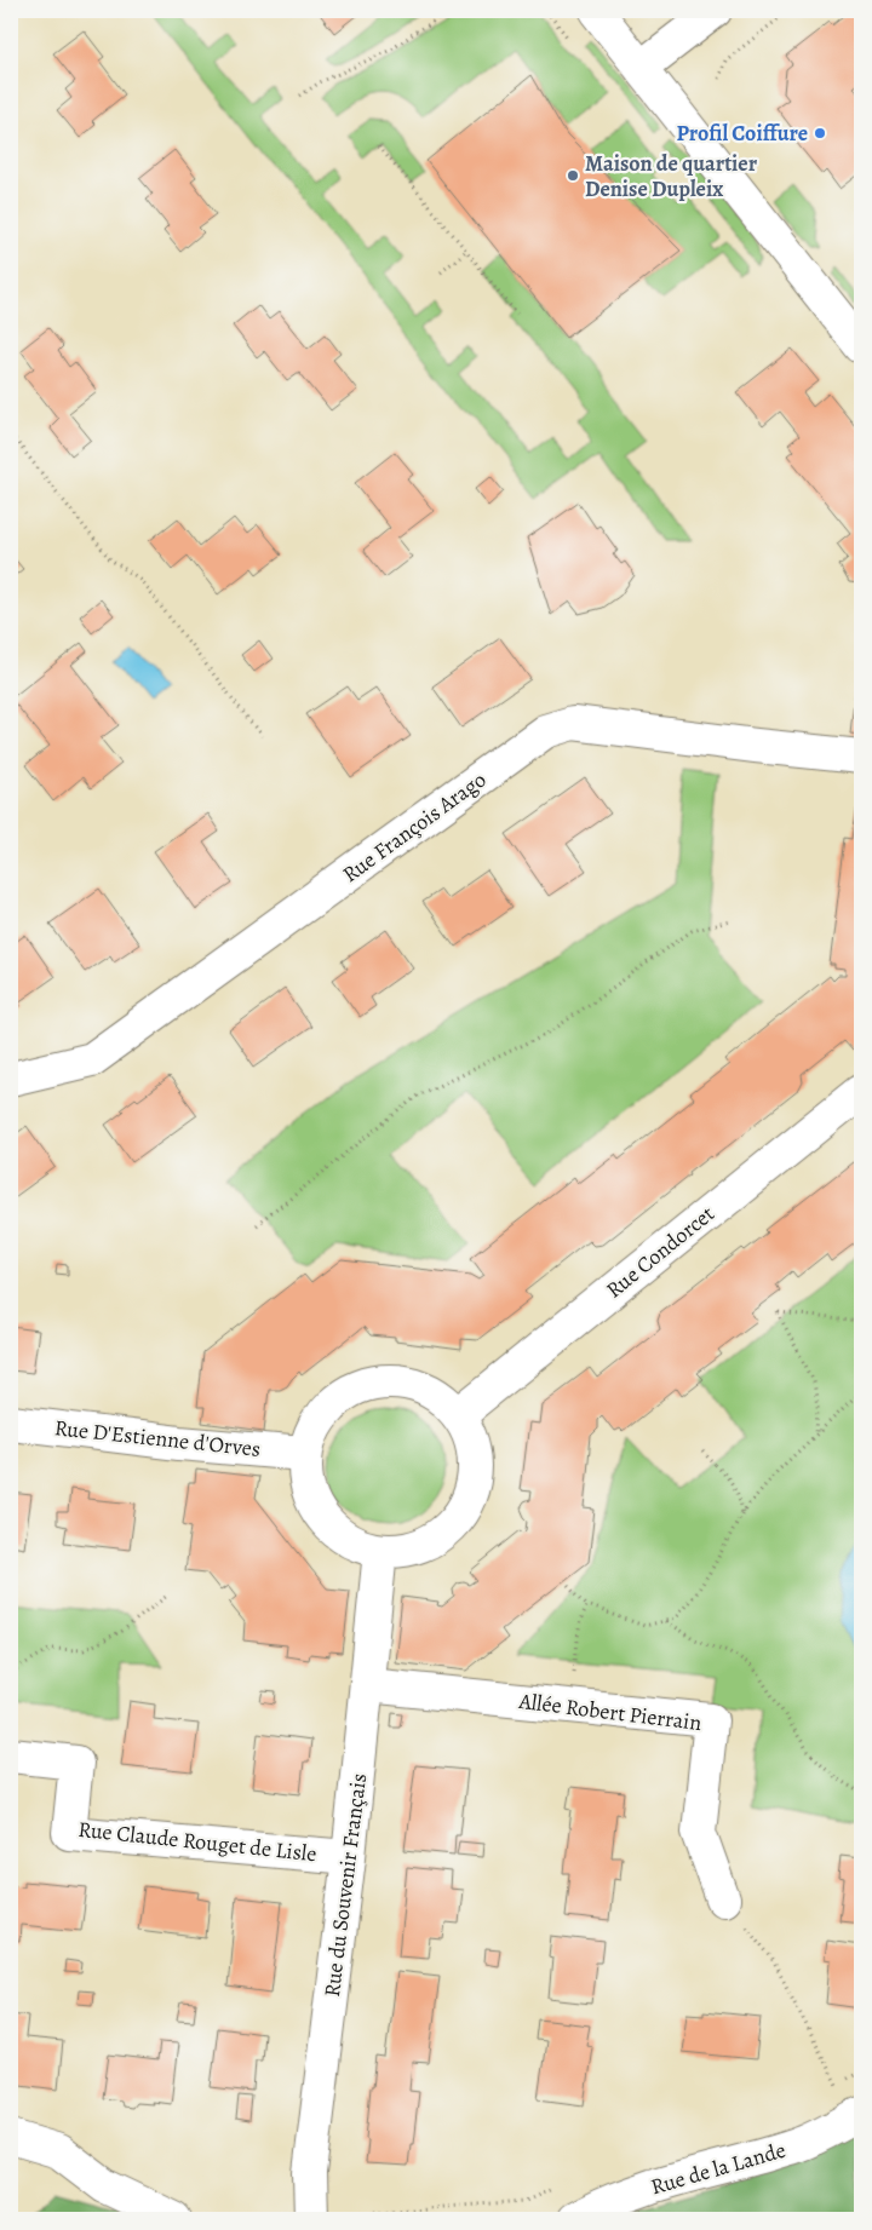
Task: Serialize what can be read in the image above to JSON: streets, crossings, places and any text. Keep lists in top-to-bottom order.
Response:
{
  "streets": {
    "street": [
      "Rue François Arago",
      "Rue Condorcet",
      "Rue D'Estienne d'Orves",
      "Allée Robert Pierrain",
      "Rue Claude Rouget de Lisle",
      "Rue du Souvenir Français",
      "Rue de la Lande"
    ]
  },
  "crossings": [
    ["Rue Condorcet", "Rue D'Estienne d'Orves"],
    ["Rue Condorcet", "Rue du Souvenir Français"],
    ["Rue D'Estienne d'Orves", "Rue du Souvenir Français"],
    ["Allée Robert Pierrain", "Rue du Souvenir Français"],
    ["Rue Claude Rouget de Lisle", "Rue du Souvenir Français"]
  ],
  "places": ["Profil Coiffure", "Maison de quartier Denise Dupleix"]
}
